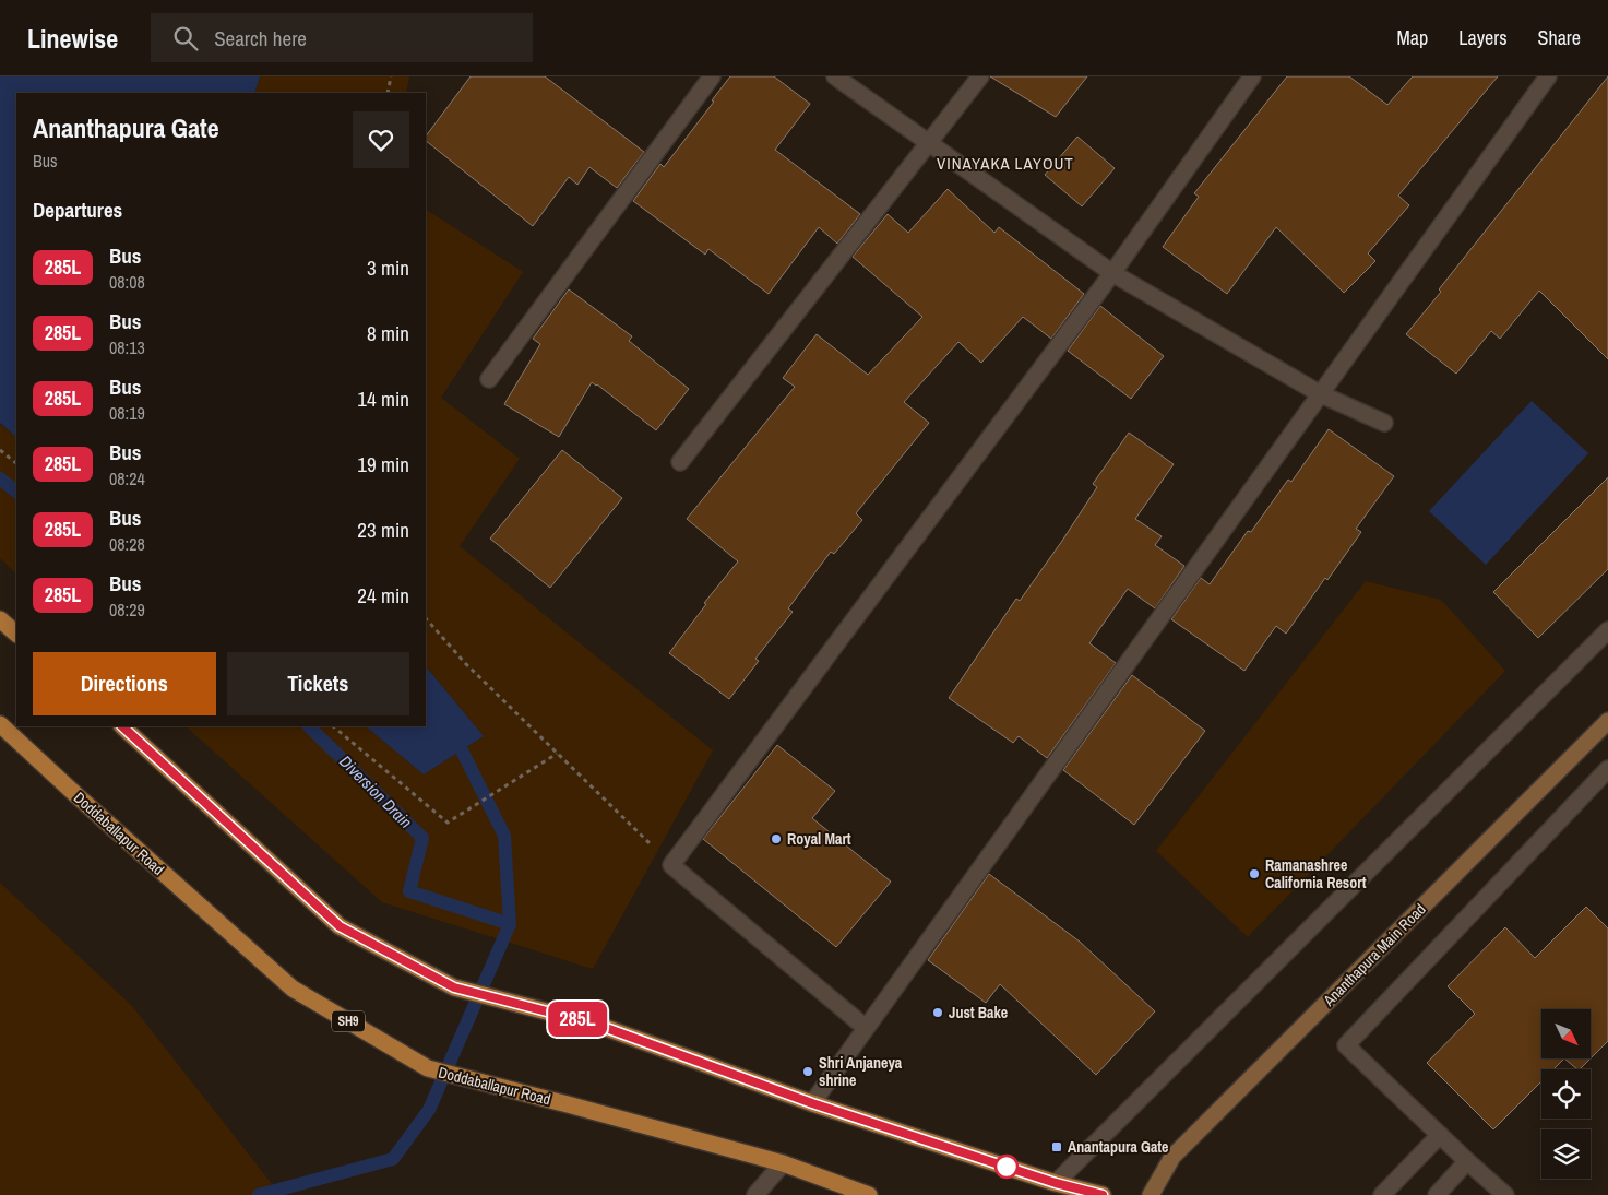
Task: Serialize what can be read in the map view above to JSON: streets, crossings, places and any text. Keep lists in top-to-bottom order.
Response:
{
  "streets": {
    "main road": ["Doddaballapur Road", "SH9"],
    "street": ["Ananthapura Main Road"]
  },
  "districts": ["VINAYAKA LAYOUT"],
  "water": ["Diversion Drain"],
  "places": {
    "other": [
      "Royal Mart",
      "Ramanashree California Resort",
      "Just Bake",
      "Shri Anjaneya shrine"
    ],
    "transit": ["Anantapura Gate"]
  },
  "lines": ["bus line 285L"],
  "north": "bottom right",
  "page": {
    "header": "Linewise",
    "search": "Search here",
    "nav": ["Map", "Layers", "Share"],
    "on_map": "285L",
    "heading": [
      ["Ananthapura Gate", "Bus"],
      "Departures"
    ],
    "list": [
      {
        "mark": "285L",
        "name": "Bus",
        "note": "08:08",
        "value": "3 min"
      },
      {
        "mark": "285L",
        "name": "Bus",
        "note": "08:13",
        "value": "8 min"
      },
      {
        "mark": "285L",
        "name": "Bus",
        "note": "08:19",
        "value": "14 min"
      },
      {
        "mark": "285L",
        "name": "Bus",
        "note": "08:24",
        "value": "19 min"
      },
      {
        "mark": "285L",
        "name": "Bus",
        "note": "08:28",
        "value": "23 min"
      },
      {
        "mark": "285L",
        "name": "Bus",
        "note": "08:29",
        "value": "24 min"
      }
    ],
    "buttons": ["Directions", "Tickets"]
  }
}
